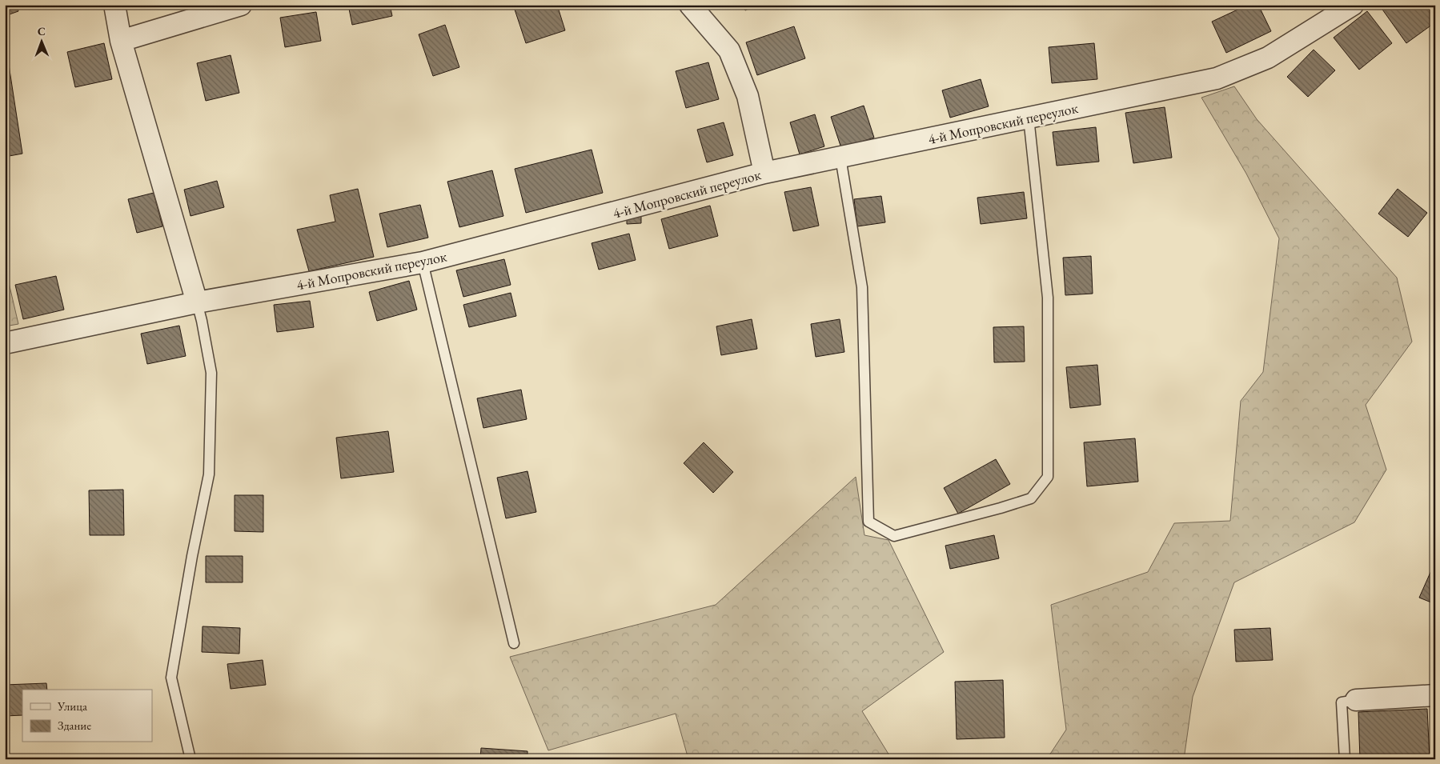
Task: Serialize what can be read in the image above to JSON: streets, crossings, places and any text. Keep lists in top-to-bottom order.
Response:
{
  "streets": {
    "street": ["4-й Мопровский переулок"]
  },
  "legend": ["Улица", "Здание"],
  "north": "top"
}
